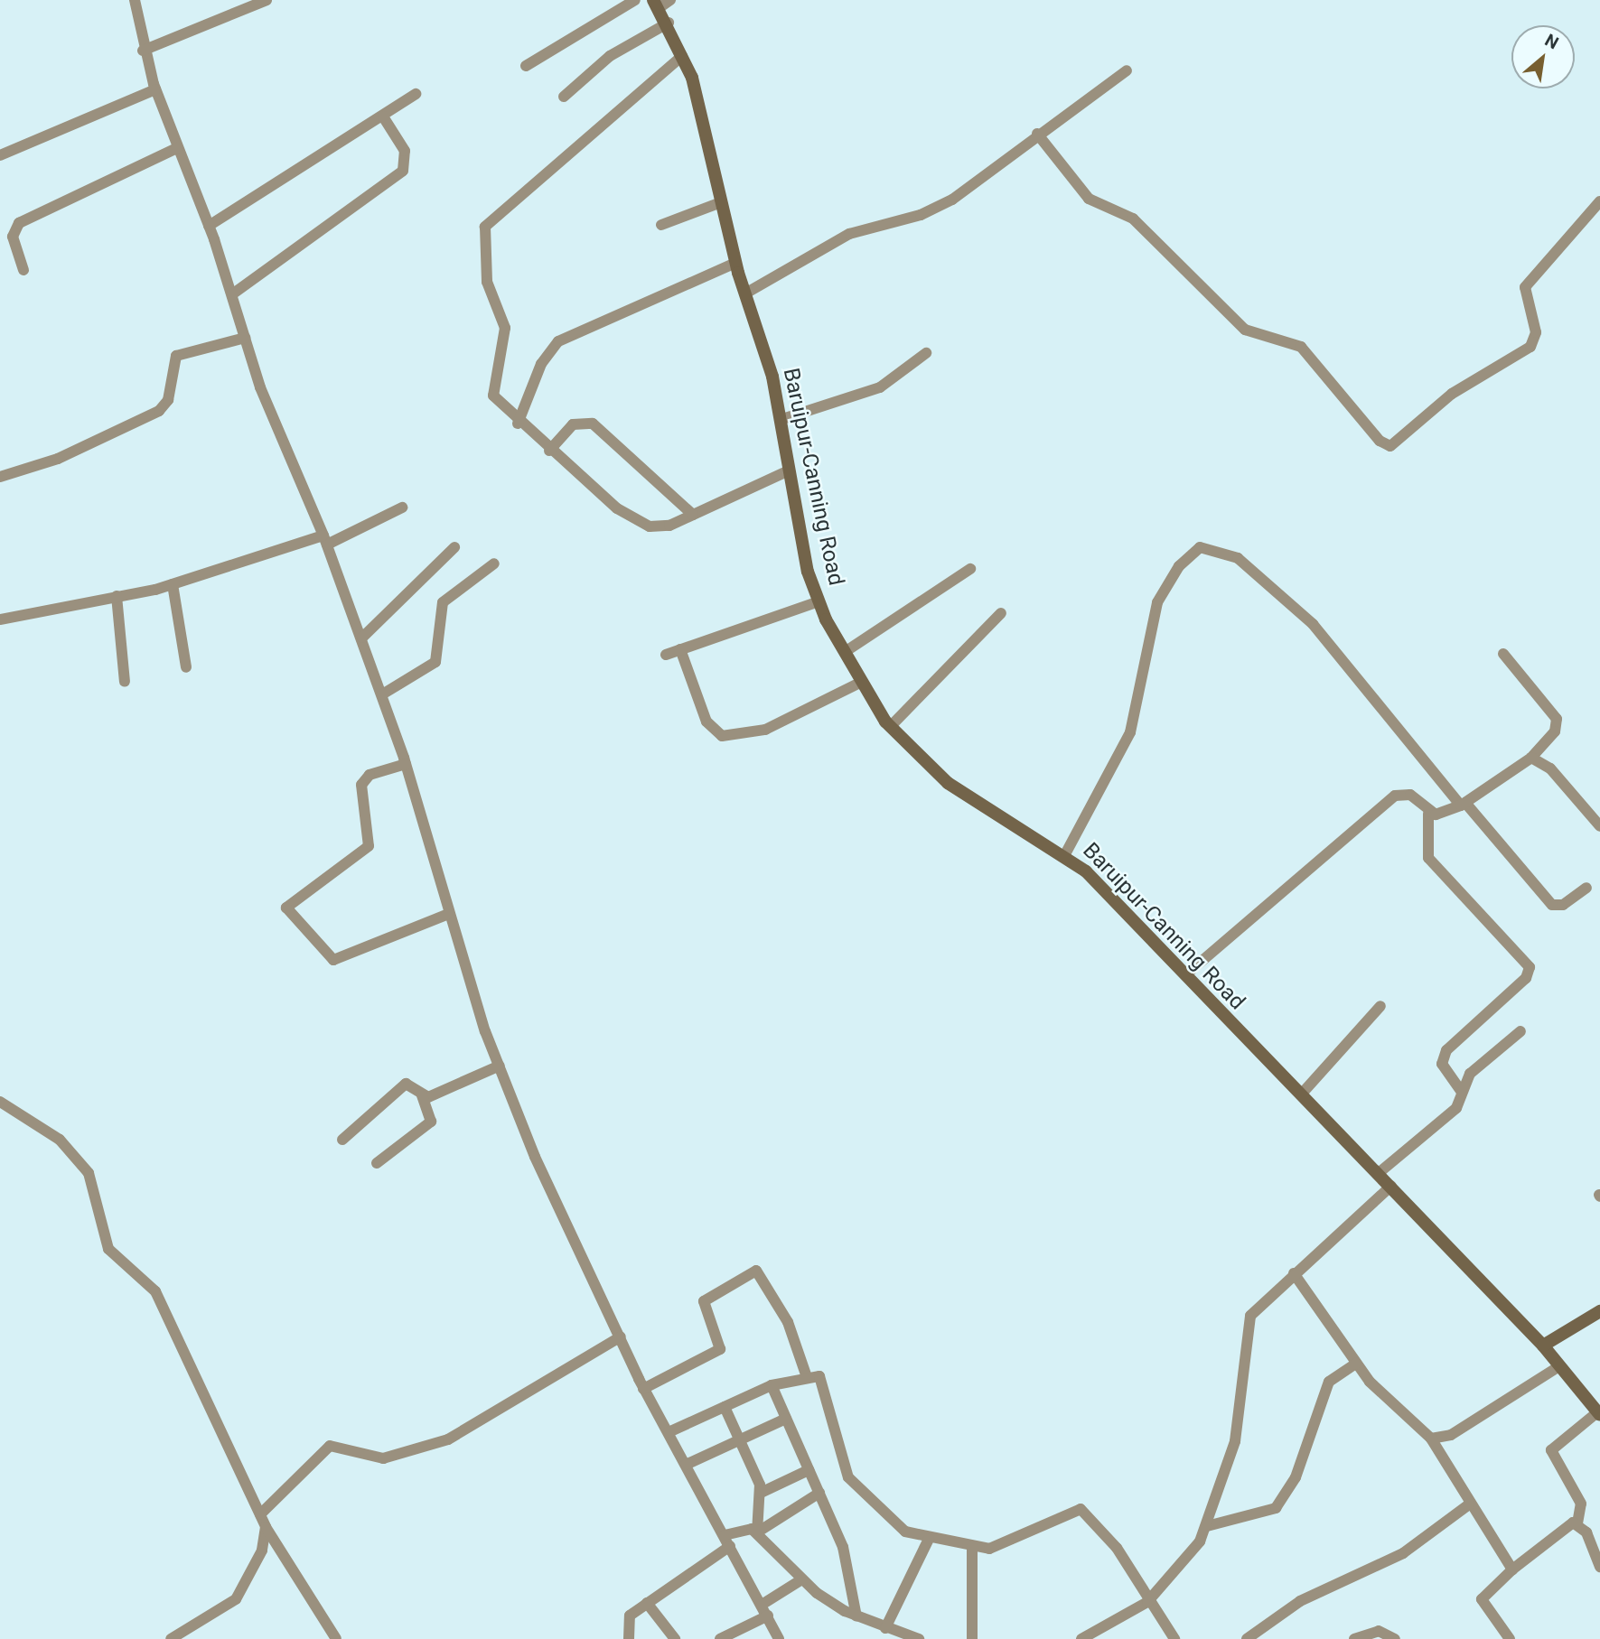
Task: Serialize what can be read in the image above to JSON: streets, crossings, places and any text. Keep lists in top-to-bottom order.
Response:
{
  "streets": {
    "main road": ["Baruipur-Canning Road"]
  },
  "north": "top right"
}
